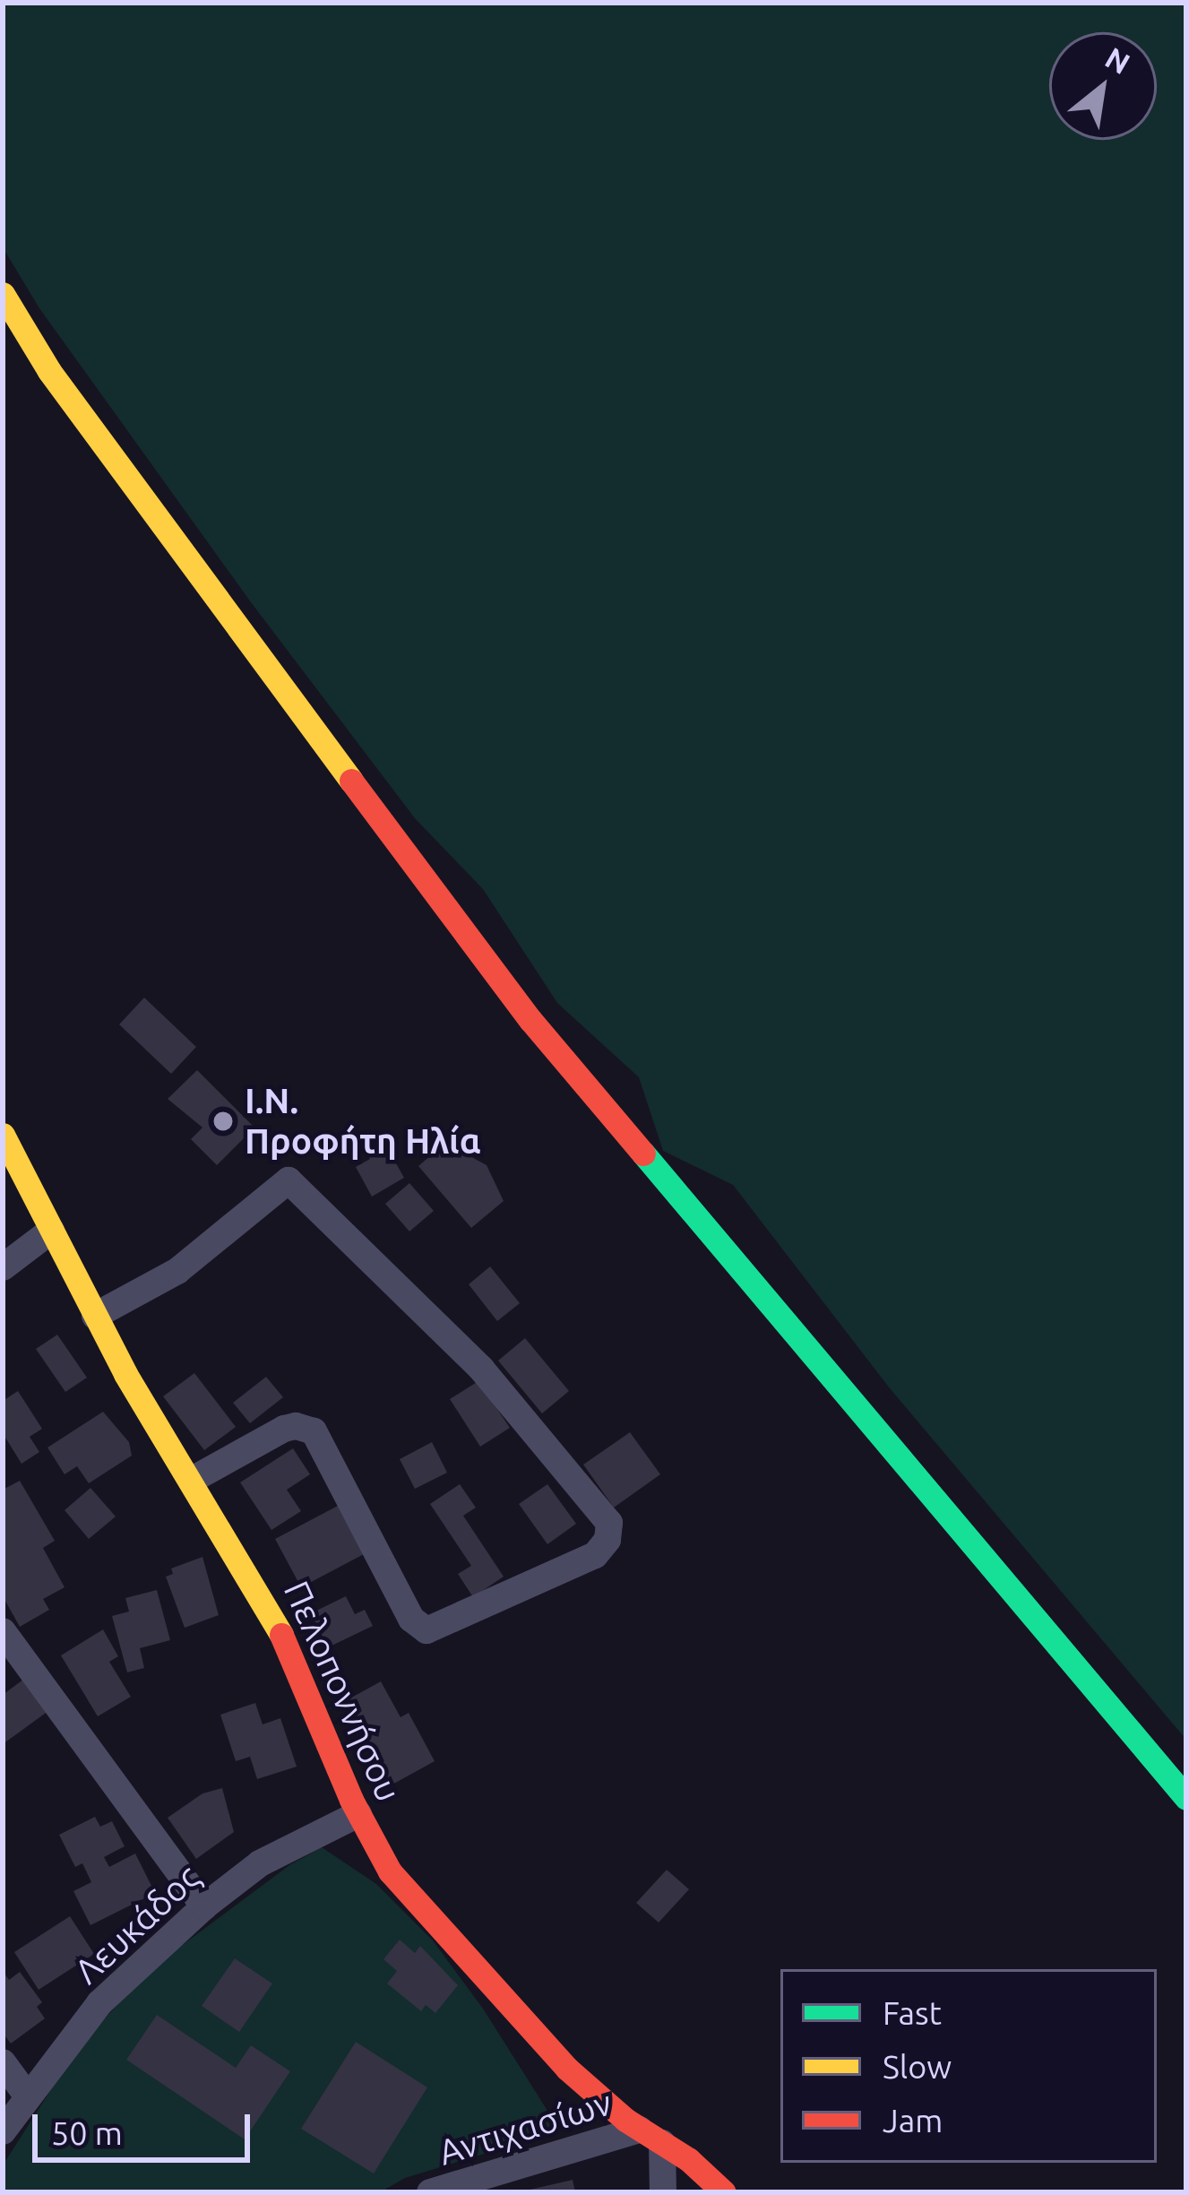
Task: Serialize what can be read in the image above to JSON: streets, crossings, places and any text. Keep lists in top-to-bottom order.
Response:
{
  "streets": {
    "street": ["Πελοποννήσου", "Λευκάδος", "Αντιχασίων"]
  },
  "crossings": [
    ["Πελοποννήσου", "Λευκάδος"],
    ["Πελοποννήσου", "Αντιχασίων"]
  ],
  "places": ["Ι.Ν. Προφήτη Ηλία"],
  "legend": ["Fast", "Slow", "Jam"],
  "scale_bar": "50 m",
  "north": "top right"
}
